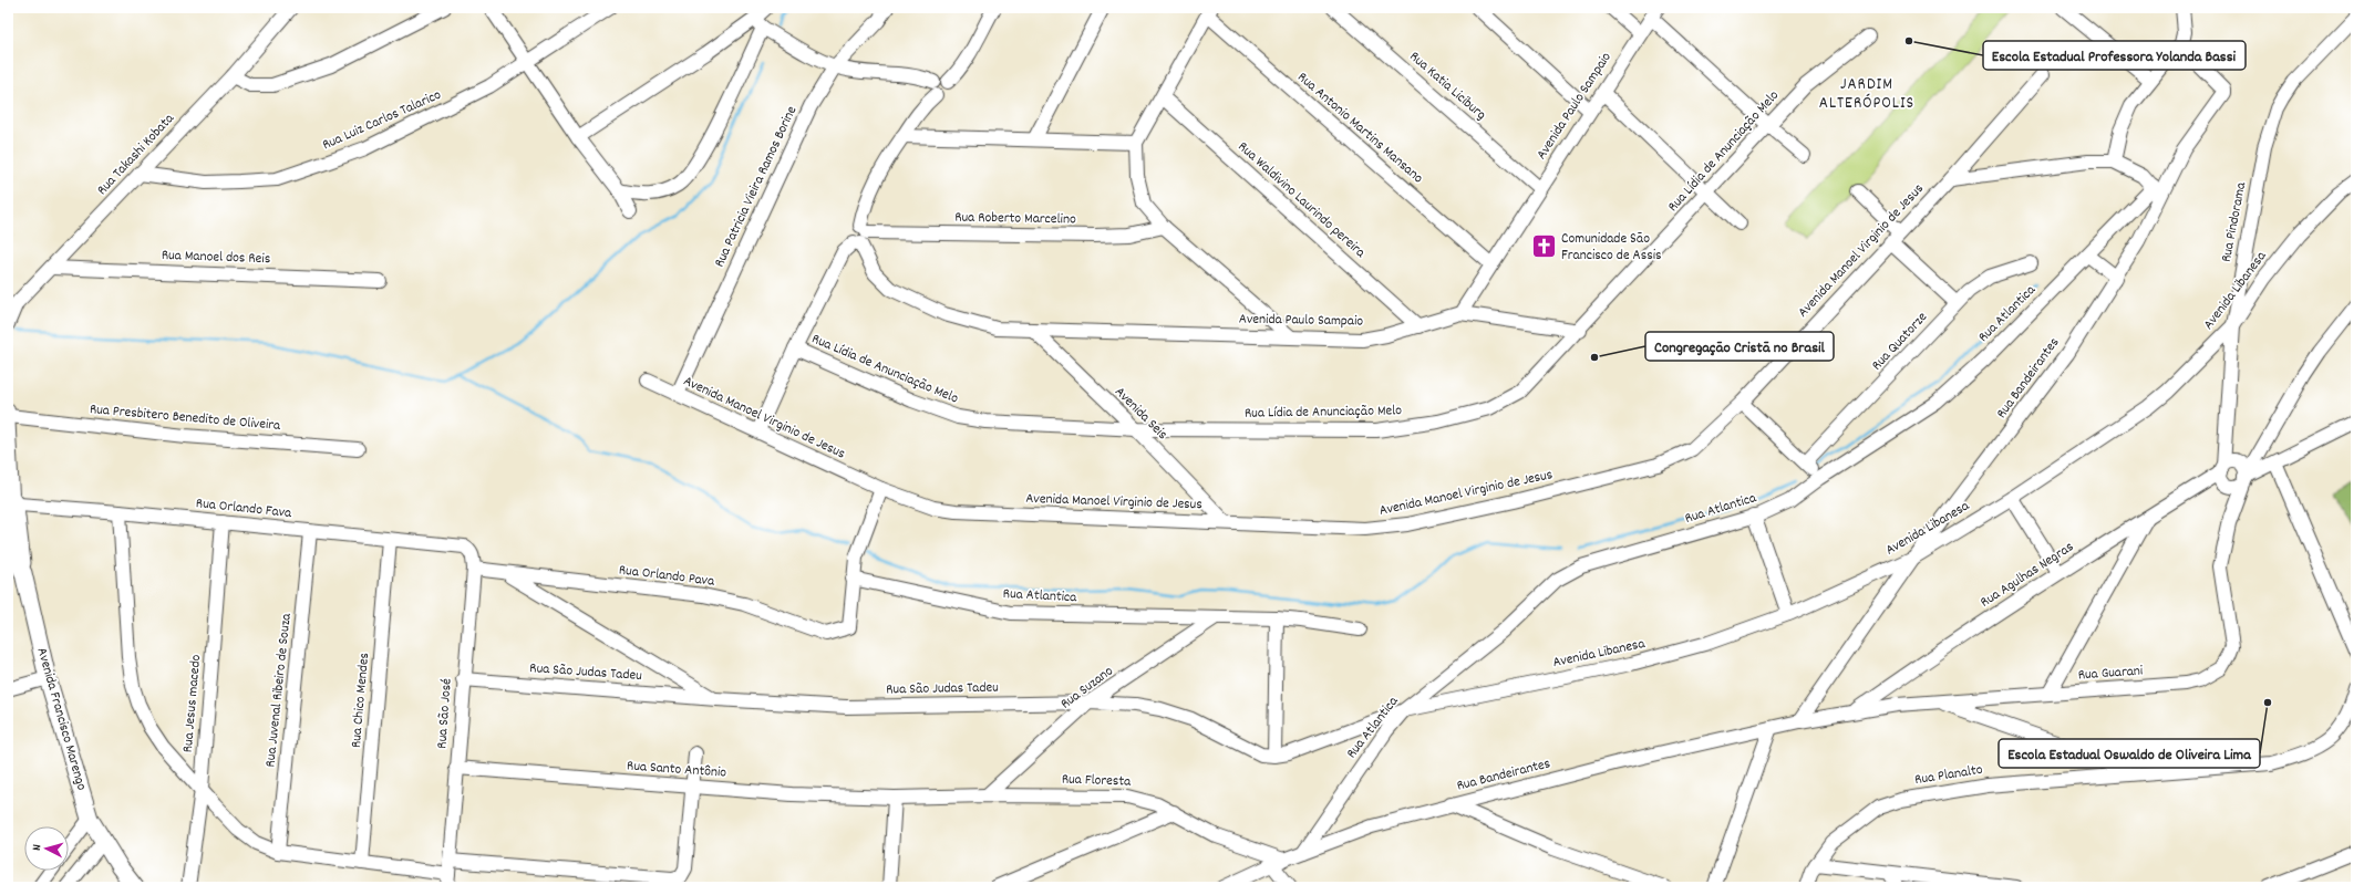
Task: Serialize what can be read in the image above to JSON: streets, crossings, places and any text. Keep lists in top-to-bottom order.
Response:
{
  "streets": {
    "main road": ["Avenida Francisco Marengo"],
    "street": [
      "Rua Katia Liciburg",
      "Avenida Paulo Sampaio",
      "Rua Luiz Carlos Talarico",
      "Rua Antonio Martins Mansano",
      "Rua Lídia de Anunciação Melo",
      "Rua Takashi Kobata",
      "Rua Patricia Vieira Ramos Borine",
      "Rua Waldivino Laurindo pereira",
      "Rua Roberto Marcelino",
      "Rua Pindorama",
      "Avenida Manoel Virginio de Jesus",
      "Rua Manoel dos Reis",
      "Avenida Libanesa",
      "Rua Atlantica",
      "Rua Quatorze",
      "Rua Bandeirantes",
      "Avenida Seis",
      "Rua Presbitero Benedito de Oliveira",
      "Rua Orlando Fava",
      "Rua Agulhas Negras",
      "Rua Orlando Pava",
      "Rua São Judas Tadeu",
      "Rua Guarani",
      "Rua Suzano",
      "Rua Juvenal Ribeiro de Souza",
      "Rua Chico Mendes",
      "Rua Jesus macedo",
      "Rua São José",
      "Rua Santo Antônio",
      "Rua Planalto",
      "Rua Floresta"
    ]
  },
  "crossings": [
    ["Rua Katia Liciburg", "Avenida Paulo Sampaio"],
    ["Avenida Paulo Sampaio", "Rua Antonio Martins Mansano"],
    ["Avenida Paulo Sampaio", "Rua Waldivino Laurindo pereira"],
    ["Avenida Paulo Sampaio", "Rua Roberto Marcelino"],
    ["Avenida Paulo Sampaio", "Avenida Seis"],
    ["Rua Luiz Carlos Talarico", "Rua Takashi Kobata"],
    ["Rua Lídia de Anunciação Melo", "Avenida Seis"],
    ["Rua Takashi Kobata", "Rua Manoel dos Reis"],
    ["Rua Patricia Vieira Ramos Borine", "Avenida Manoel Virginio de Jesus"],
    ["Rua Pindorama", "Avenida Libanesa"],
    ["Rua Pindorama", "Rua Agulhas Negras"],
    ["Rua Pindorama", "Rua Guarani"],
    ["Avenida Manoel Virginio de Jesus", "Avenida Seis"],
    ["Avenida Libanesa", "Rua Atlantica"],
    ["Avenida Libanesa", "Rua Bandeirantes"],
    ["Avenida Libanesa", "Rua São Judas Tadeu"],
    ["Rua Atlantica", "Rua Bandeirantes"],
    ["Rua Atlantica", "Rua Orlando Pava"],
    ["Rua Atlantica", "Rua São Judas Tadeu"],
    ["Rua Atlantica", "Rua Suzano"],
    ["Rua Bandeirantes", "Rua Agulhas Negras"],
    ["Rua Bandeirantes", "Rua Guarani"],
    ["Rua Bandeirantes", "Rua Floresta"],
    ["Rua Orlando Fava", "Rua Juvenal Ribeiro de Souza"],
    ["Rua Orlando Fava", "Rua Chico Mendes"],
    ["Rua Orlando Fava", "Rua Jesus macedo"],
    ["Rua Orlando Fava", "Rua São José"],
    ["Rua Agulhas Negras", "Rua Guarani"],
    ["Rua Orlando Pava", "Rua São José"],
    ["Rua São Judas Tadeu", "Rua Suzano"],
    ["Rua São Judas Tadeu", "Rua São José"],
    ["Rua Suzano", "Rua Floresta"],
    ["Rua São José", "Rua Santo Antônio"],
    ["Rua Santo Antônio", "Rua Floresta"]
  ],
  "districts": ["JARDIM ALTERÓPOLIS"],
  "places": {
    "other": ["Escola Estadual Professora Yolanda Bassi", "Congregação Cristã no Brasil", "Escola Estadual Oswaldo de Oliveira Lima"],
    "church": ["Comunidade São Francisco de Assis"]
  },
  "north": "left"
}
